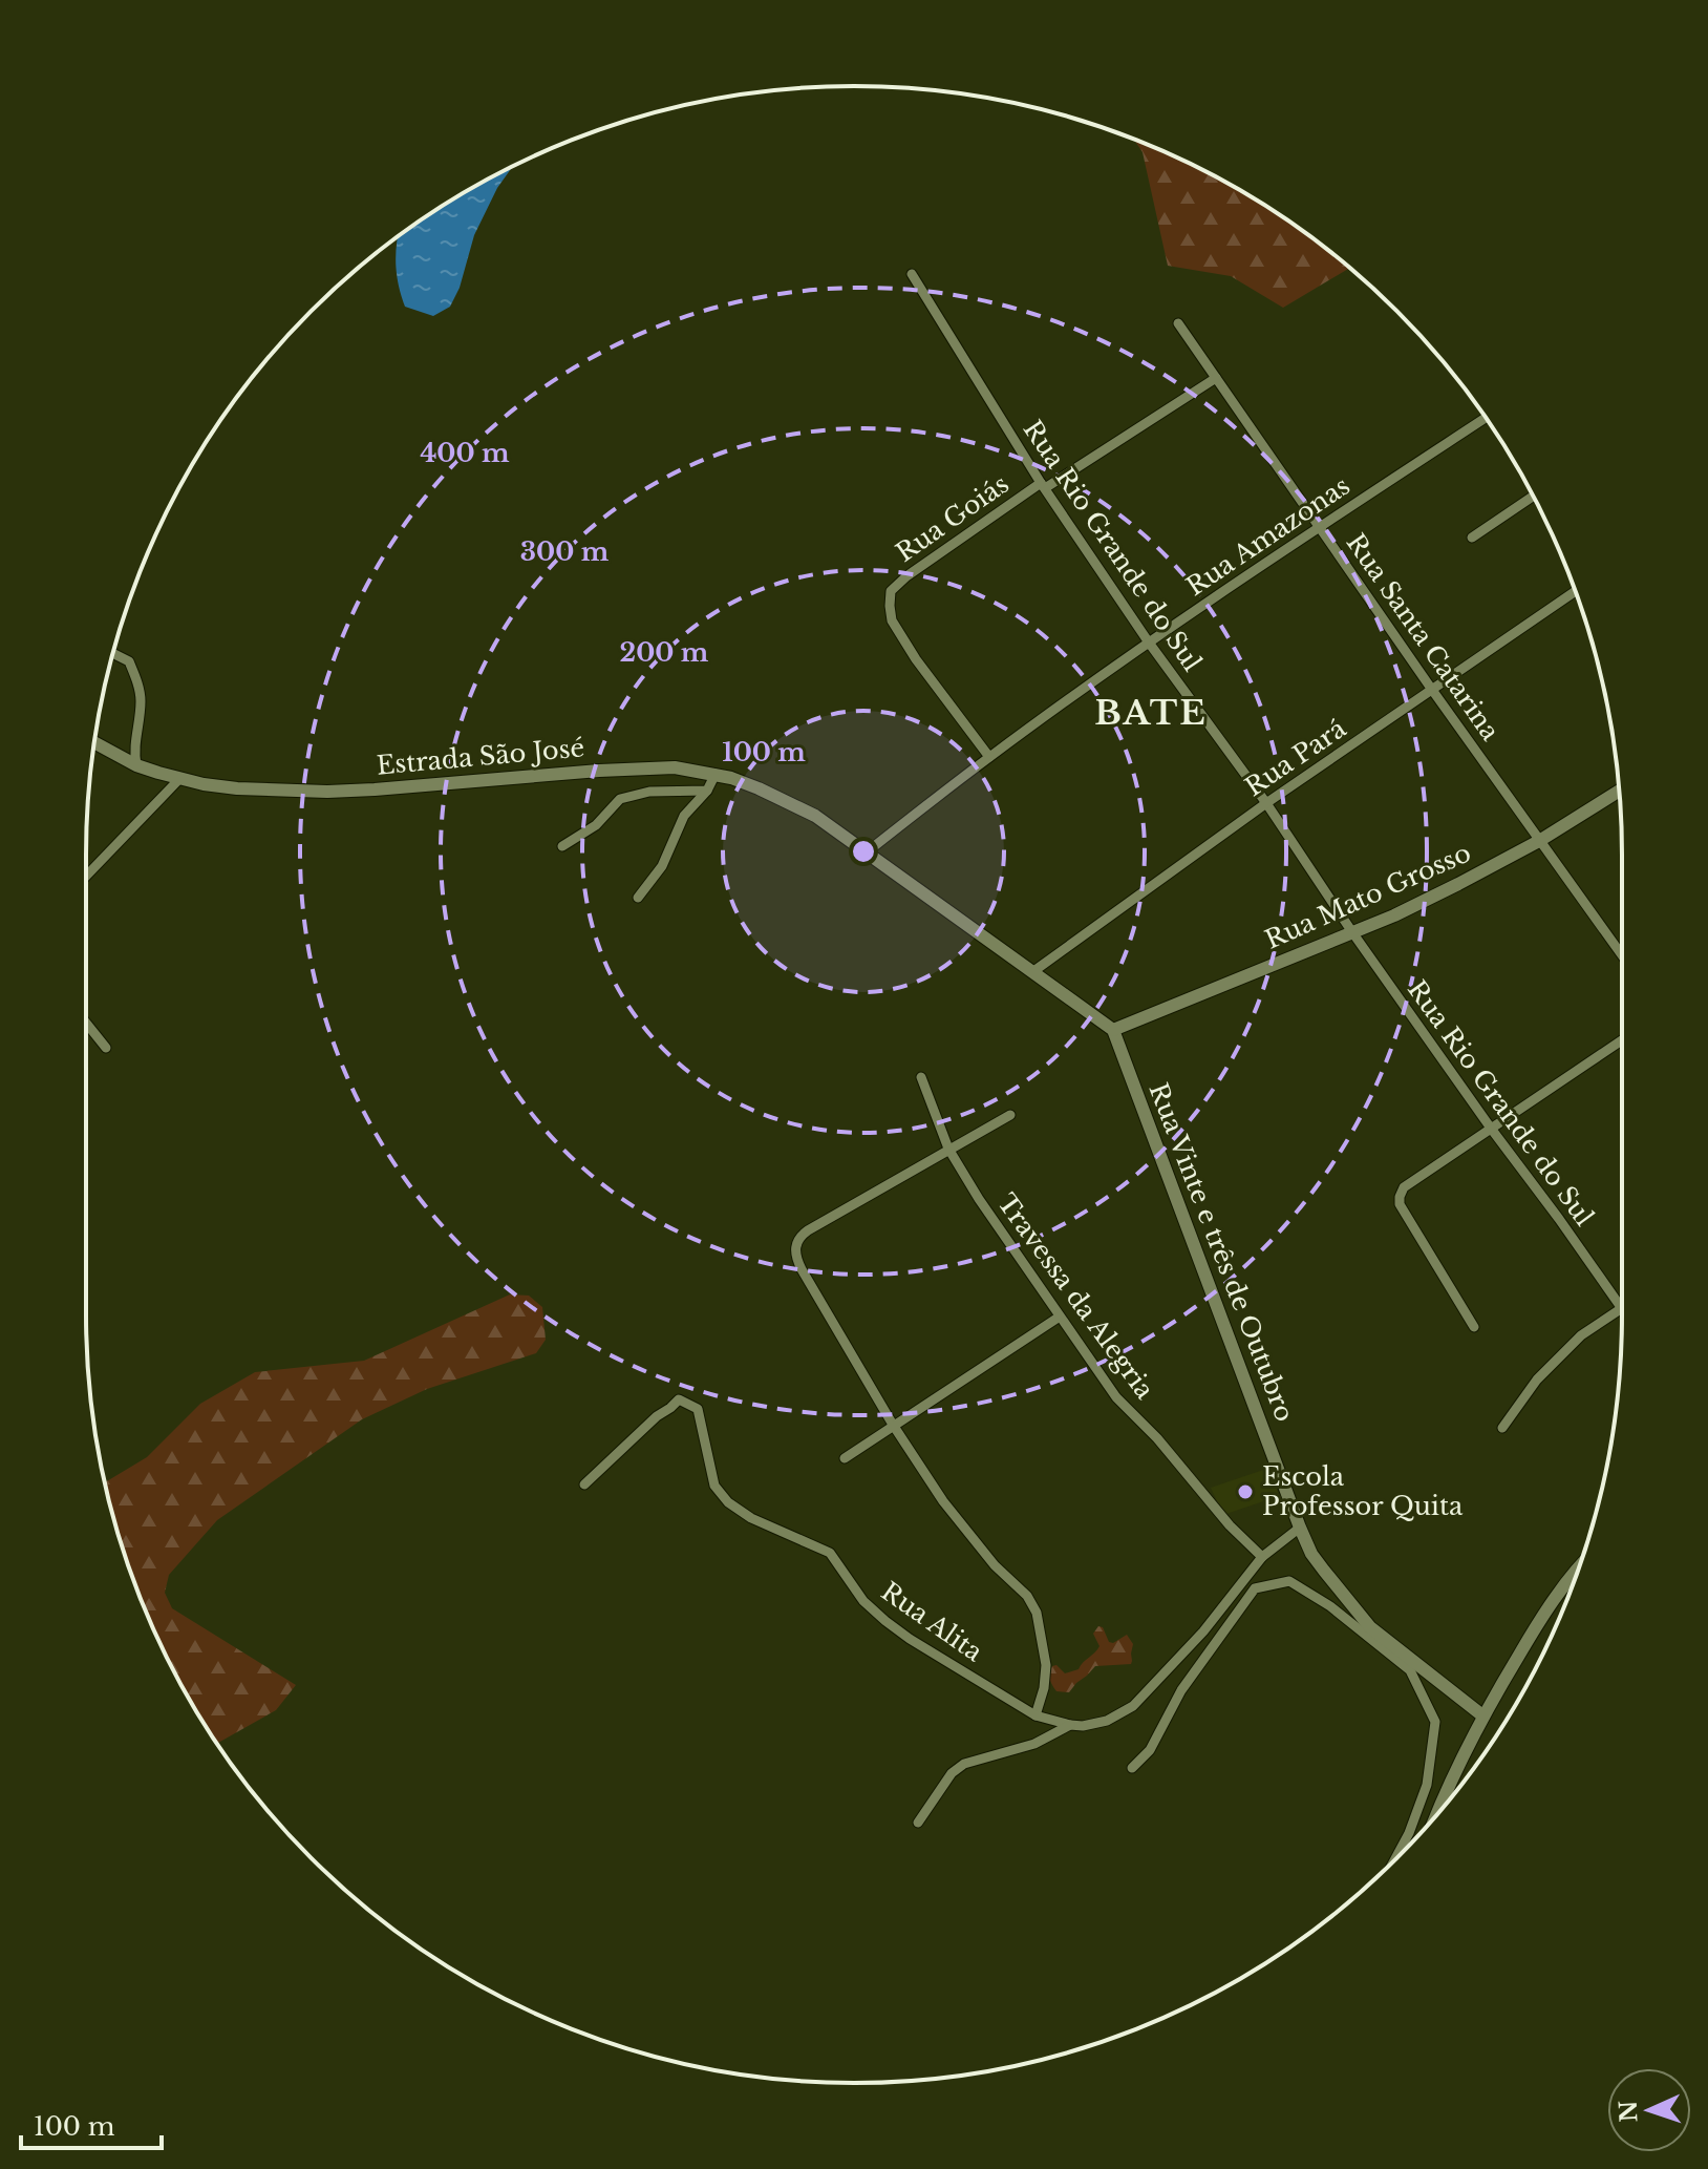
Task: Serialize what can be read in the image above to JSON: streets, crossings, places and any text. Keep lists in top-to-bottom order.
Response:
{
  "streets": {
    "street": [
      "Rua Goiás",
      "Rua Amazonas",
      "Rua Rio Grande do Sul",
      "Rua Santa Catarina",
      "Estrada São José",
      "Rua Pará",
      "Rua Mato Grosso",
      "Rua Vinte e três de Outubro",
      "Travessa da Alegria",
      "Rua Alita"
    ]
  },
  "crossings": [
    ["Rua Goiás", "Rua Amazonas"],
    ["Rua Goiás", "Rua Rio Grande do Sul"],
    ["Rua Goiás", "Rua Santa Catarina"],
    ["Rua Amazonas", "Rua Rio Grande do Sul"],
    ["Rua Amazonas", "Rua Santa Catarina"],
    ["Rua Amazonas", "Estrada São José"],
    ["Rua Rio Grande do Sul", "Rua Pará"],
    ["Rua Rio Grande do Sul", "Rua Mato Grosso"],
    ["Rua Santa Catarina", "Rua Pará"],
    ["Rua Santa Catarina", "Rua Mato Grosso"],
    ["Rua Mato Grosso", "Rua Vinte e três de Outubro"],
    ["Rua Vinte e três de Outubro", "Rua Alita"],
    ["Travessa da Alegria", "Rua Alita"]
  ],
  "districts": ["BATE"],
  "places": ["Escola Professor Quita"],
  "scale_bar": "100 m",
  "north": "left",
  "rings": [
    "400 m",
    "300 m",
    "200 m",
    "100 m"
  ]
}
